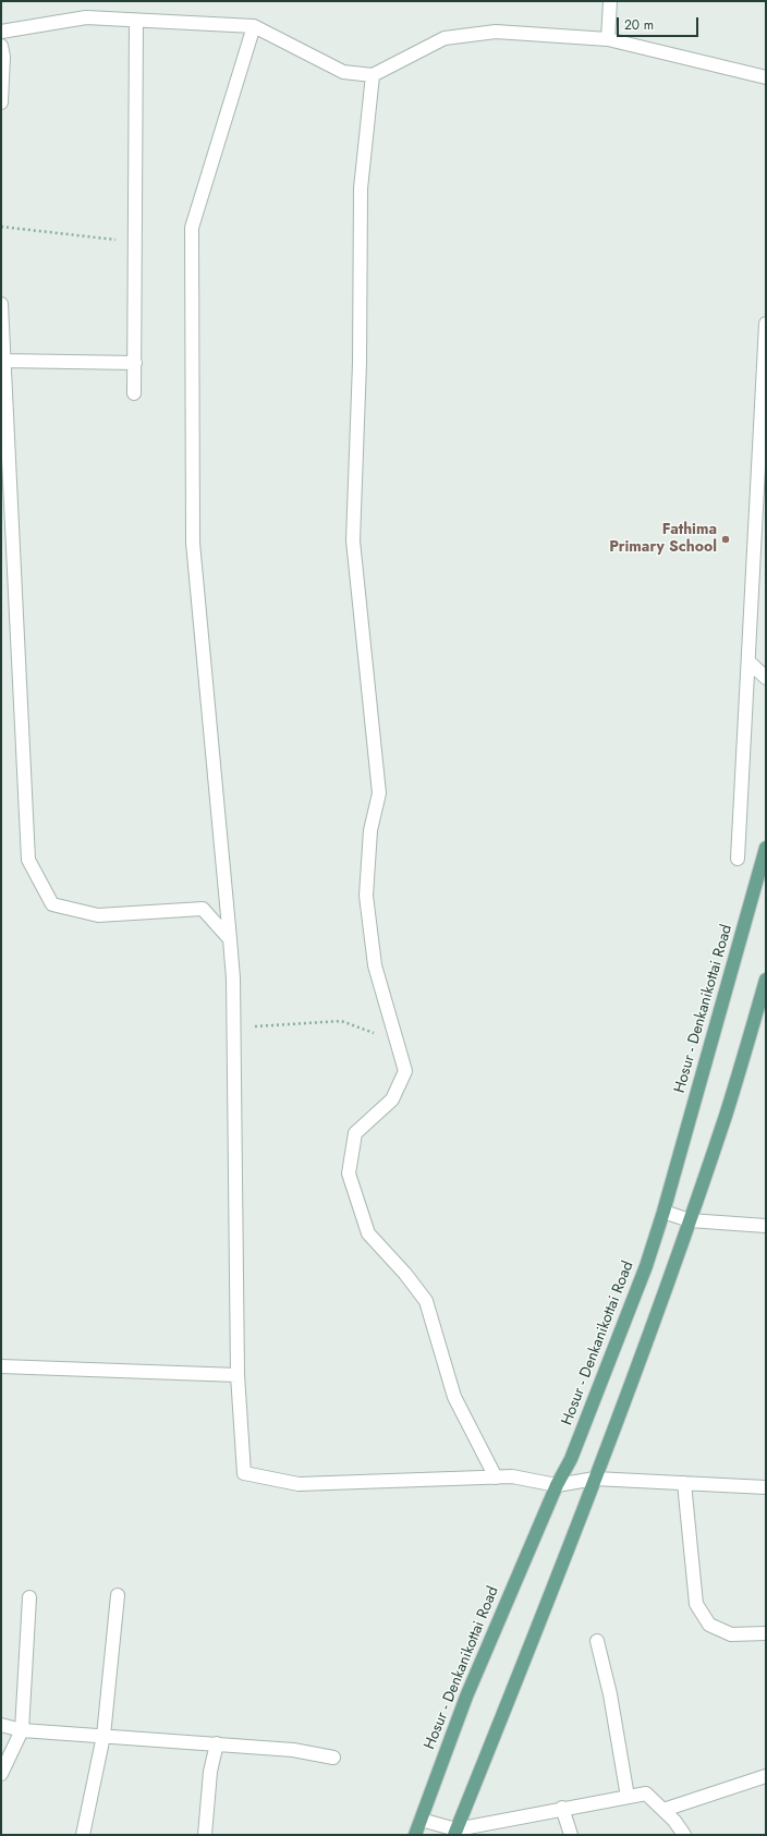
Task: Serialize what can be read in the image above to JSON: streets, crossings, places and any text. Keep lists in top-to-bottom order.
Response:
{
  "streets": {
    "main road": ["Hosur - Denkanikottai Road"]
  },
  "places": ["Fathima Primary School"],
  "scale_bar": "20 m"
}
